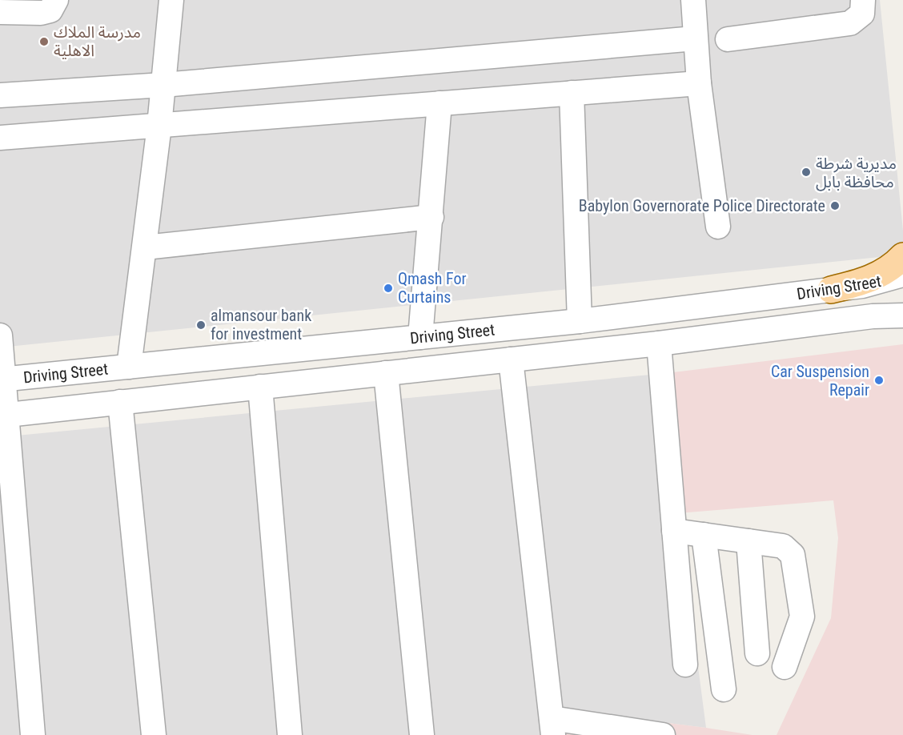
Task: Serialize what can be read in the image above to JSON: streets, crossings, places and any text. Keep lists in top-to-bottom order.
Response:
{
  "streets": {
    "street": ["Driving Street"]
  },
  "places": [
    "مدرسة الملاك الاهلية",
    "مديرية شرطة محافظة بابل",
    "Babylon Governorate Police Directorate",
    "Qmash For Curtains",
    "almansour bank for investment",
    "Car Suspension Repair"
  ]
}
